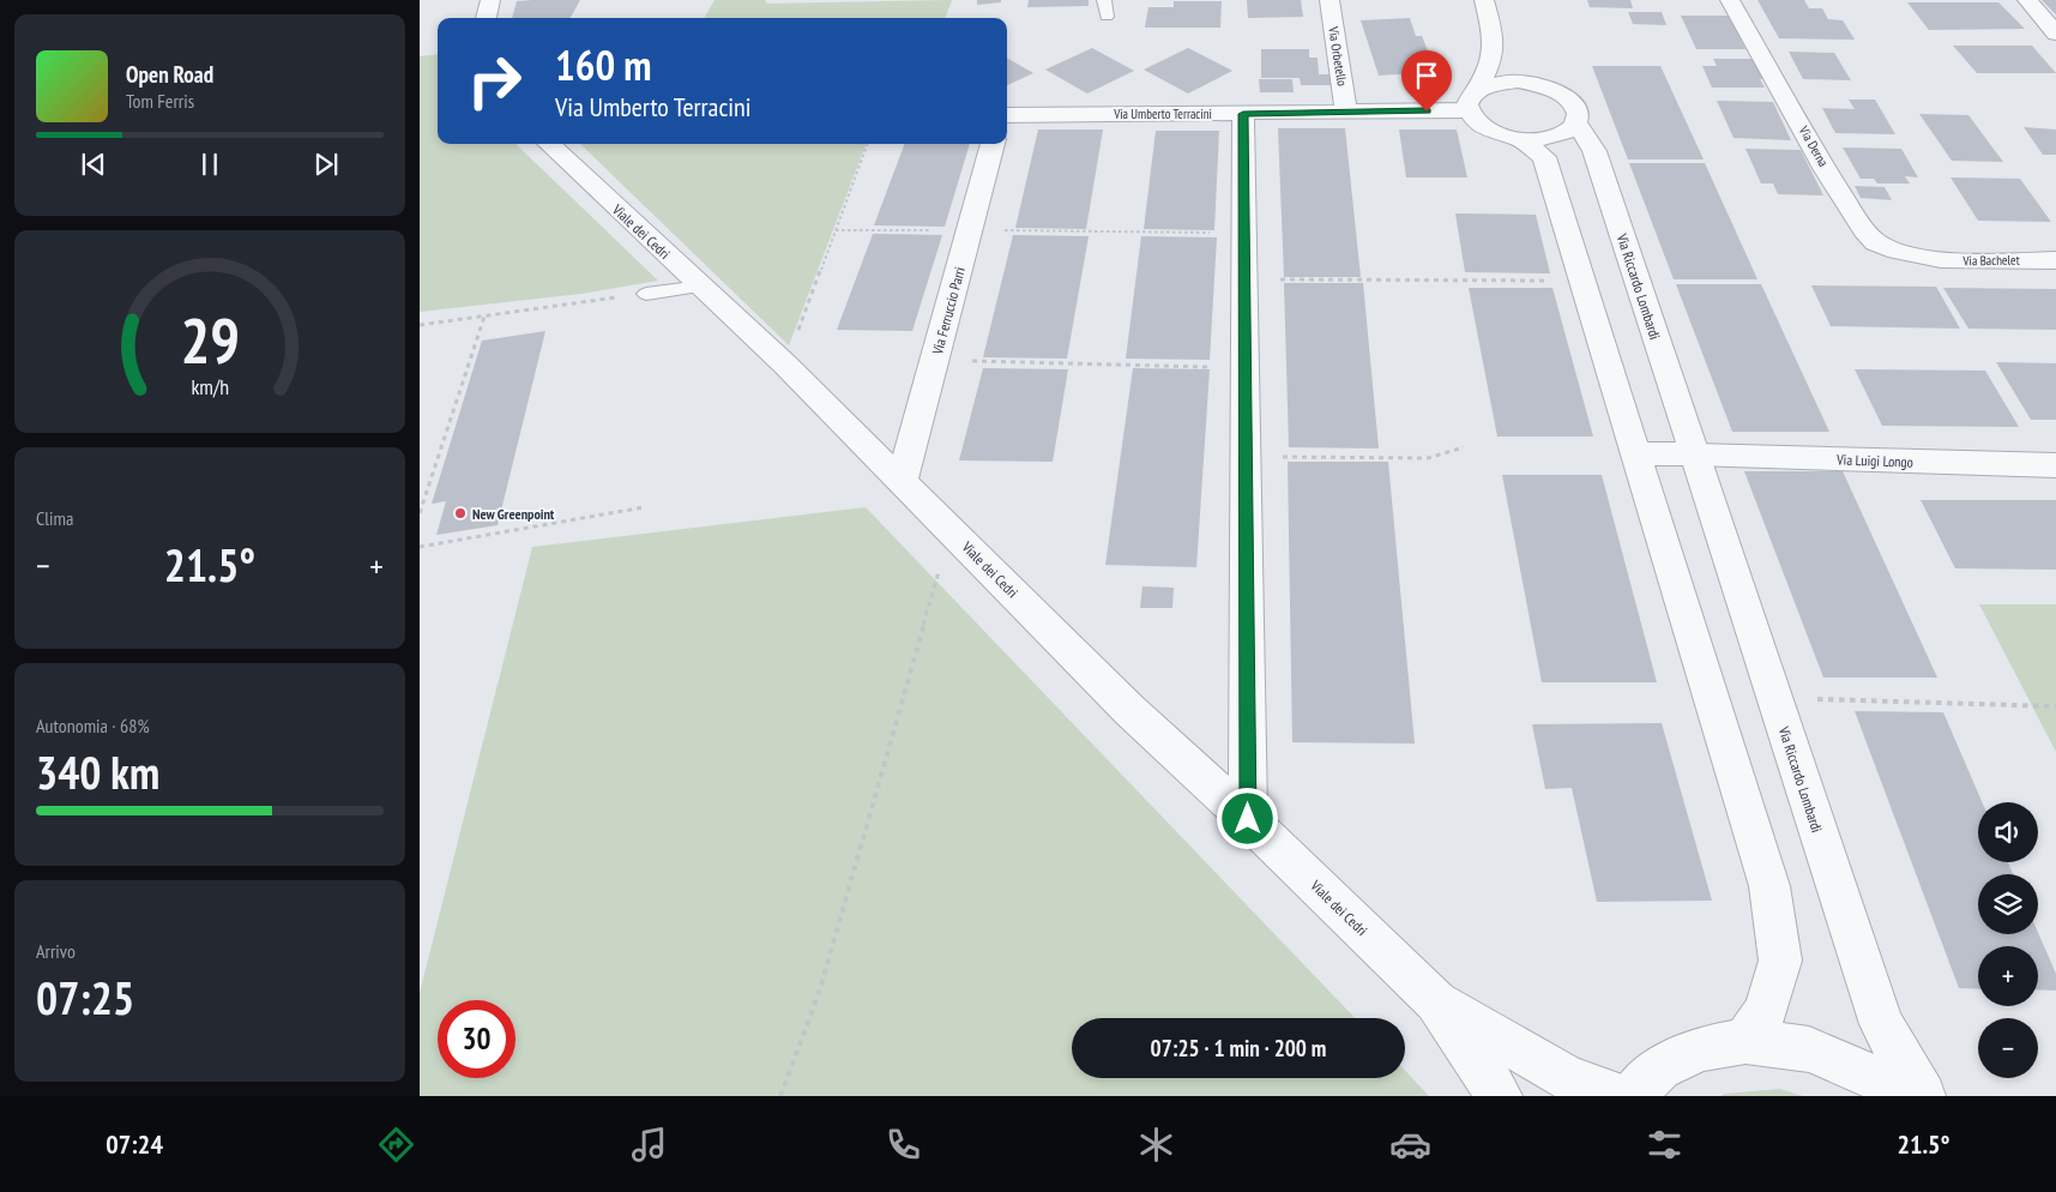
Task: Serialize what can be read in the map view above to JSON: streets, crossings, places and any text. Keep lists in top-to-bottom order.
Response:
{
  "streets": {
    "street": [
      "Via Orbetello",
      "Via Umberto Terracini",
      "Via Derna",
      "Viale dei Cedri",
      "Via Bachelet",
      "Via Riccardo Lombardi",
      "Via Ferruccio Parri",
      "Via Luigi Longo"
    ]
  },
  "crossings": [
    ["Via Orbetello", "Via Umberto Terracini"],
    ["Via Umberto Terracini", "Via Riccardo Lombardi"],
    ["Via Derna", "Via Bachelet"],
    ["Viale dei Cedri", "Via Ferruccio Parri"],
    ["Via Riccardo Lombardi", "Via Luigi Longo"]
  ],
  "places": ["New Greenpoint"],
  "page": {
    "turn": ["160 m", "Via Umberto Terracini"],
    "song": ["Open Road", "Tom Ferris"],
    "tile": [
      "Clima",
      ["Autonomia · 68%", "340 km"],
      ["Arrivo", "07:25"]
    ],
    "heat": ["−", "21.5°", "+"],
    "map_buttons": ["+", "−"],
    "limit": "30",
    "trip": "07:25 · 1 min · 200 m",
    "tabs": ["07:24", "21.5°"],
    "gauge": ["29", "km/h"]
  }
}
